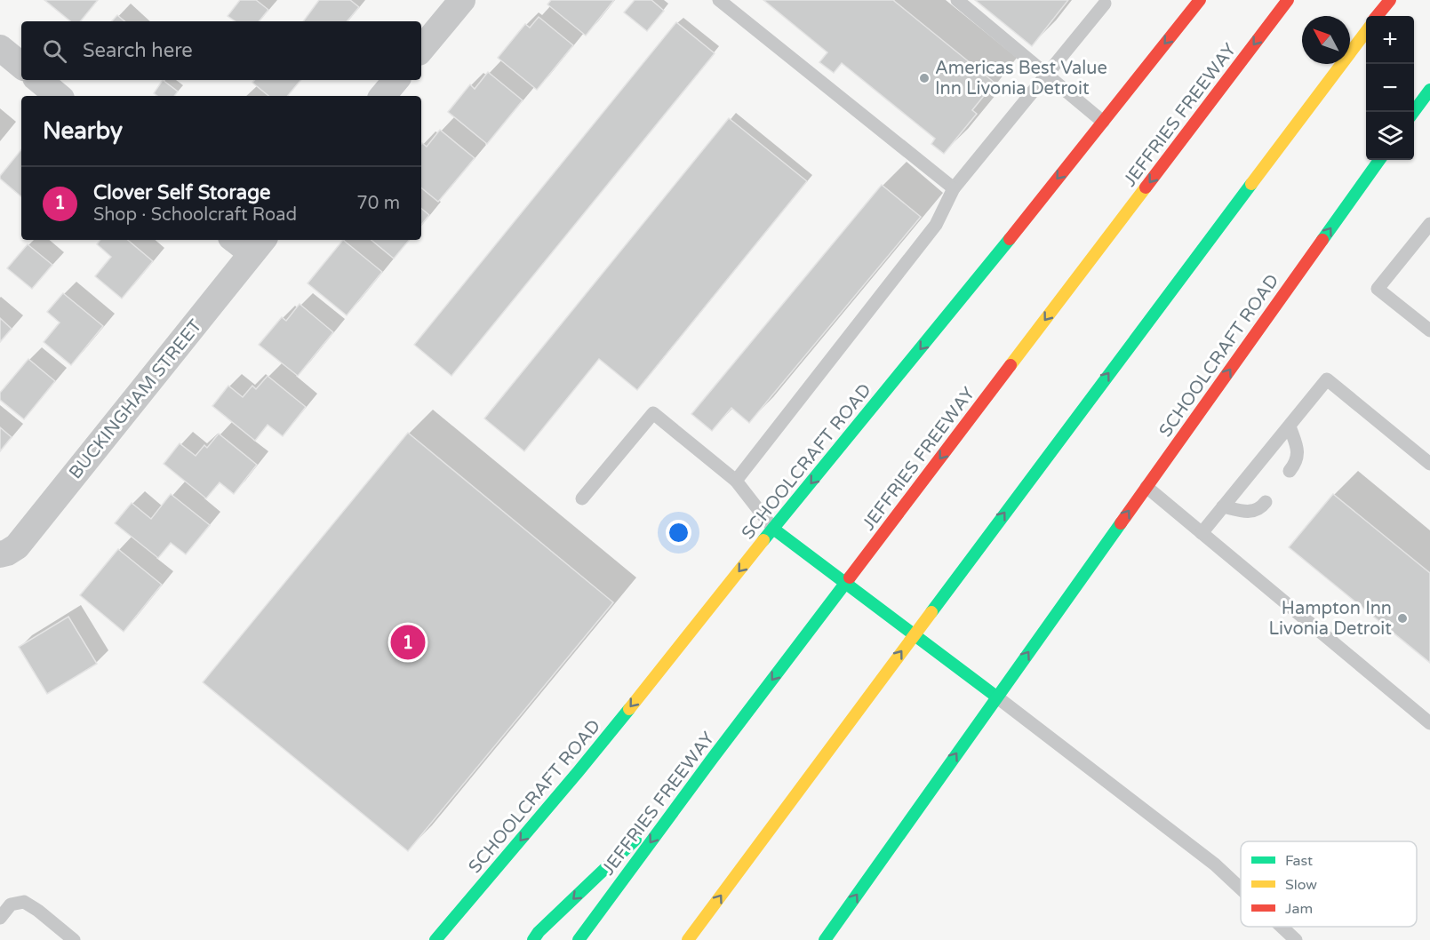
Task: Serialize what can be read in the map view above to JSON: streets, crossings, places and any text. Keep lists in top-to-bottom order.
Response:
{
  "streets": {
    "main road": ["JEFFRIES FREEWAY", "SCHOOLCRAFT ROAD"],
    "street": ["BUCKINGHAM STREET"]
  },
  "places": ["Americas Best Value Inn Livonia Detroit", "Hampton Inn Livonia Detroit"],
  "legend": ["Fast", "Slow", "Jam"],
  "north": "top left",
  "page": {
    "map_buttons": ["+", "−"],
    "search": "Search here",
    "heading": "Nearby",
    "list": [
      {
        "mark": "1",
        "name": "Clover Self Storage",
        "note": "Shop · Schoolcraft Road",
        "value": "70 m"
      }
    ],
    "pins": "1"
  }
}
